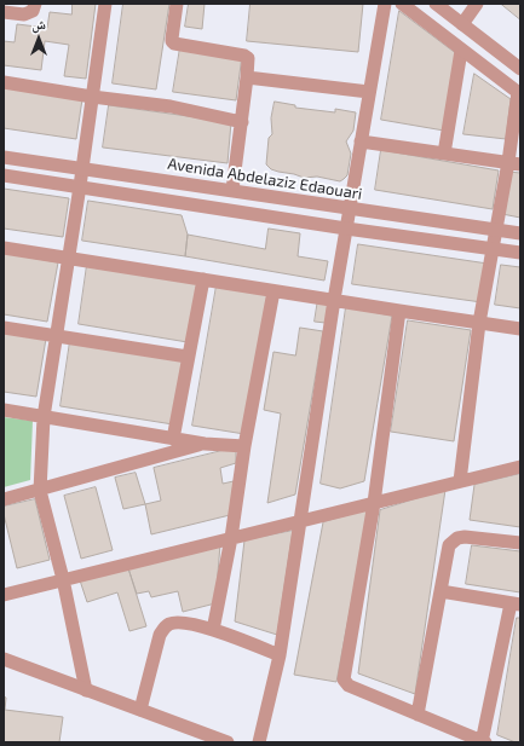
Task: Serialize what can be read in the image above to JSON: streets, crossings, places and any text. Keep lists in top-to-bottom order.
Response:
{
  "streets": {
    "street": ["Avenida Abdelaziz Edaouari"]
  },
  "north": "top"
}
